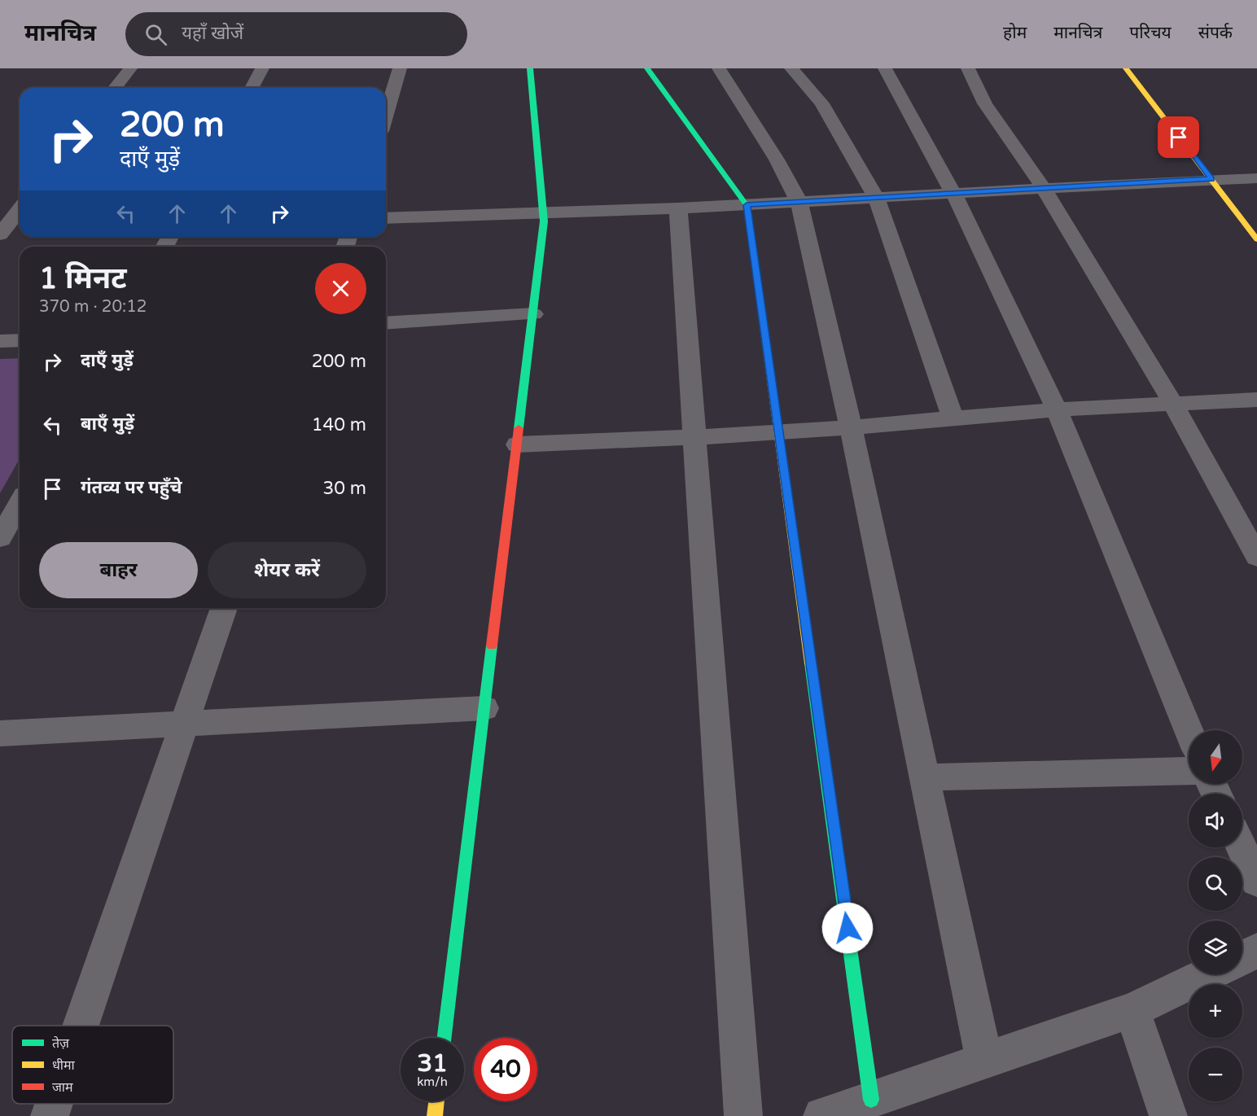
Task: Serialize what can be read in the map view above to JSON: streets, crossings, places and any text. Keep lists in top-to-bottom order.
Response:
{
  "legend": ["तेज़", "धीमा", "जाम"],
  "north": "bottom",
  "page": {
    "header": "मानचित्र",
    "search": "यहाँ खोजें",
    "nav": [
      "होम",
      "मानचित्र",
      "परिचय",
      "संपर्क"
    ],
    "turn": ["200 m", "दाएँ मुड़ें"],
    "heading": ["1 मिनट", "370 m · 20:12"],
    "list": [
      {
        "name": "दाएँ मुड़ें",
        "value": "200 m"
      },
      {
        "name": "बाएँ मुड़ें",
        "value": "140 m"
      },
      {
        "name": "गंतव्य पर पहुँचे",
        "value": "30 m"
      }
    ],
    "buttons": ["बाहर", "शेयर करें"],
    "map_buttons": ["+", "−"],
    "speed": "31 km/h",
    "limit": "40"
  }
}
